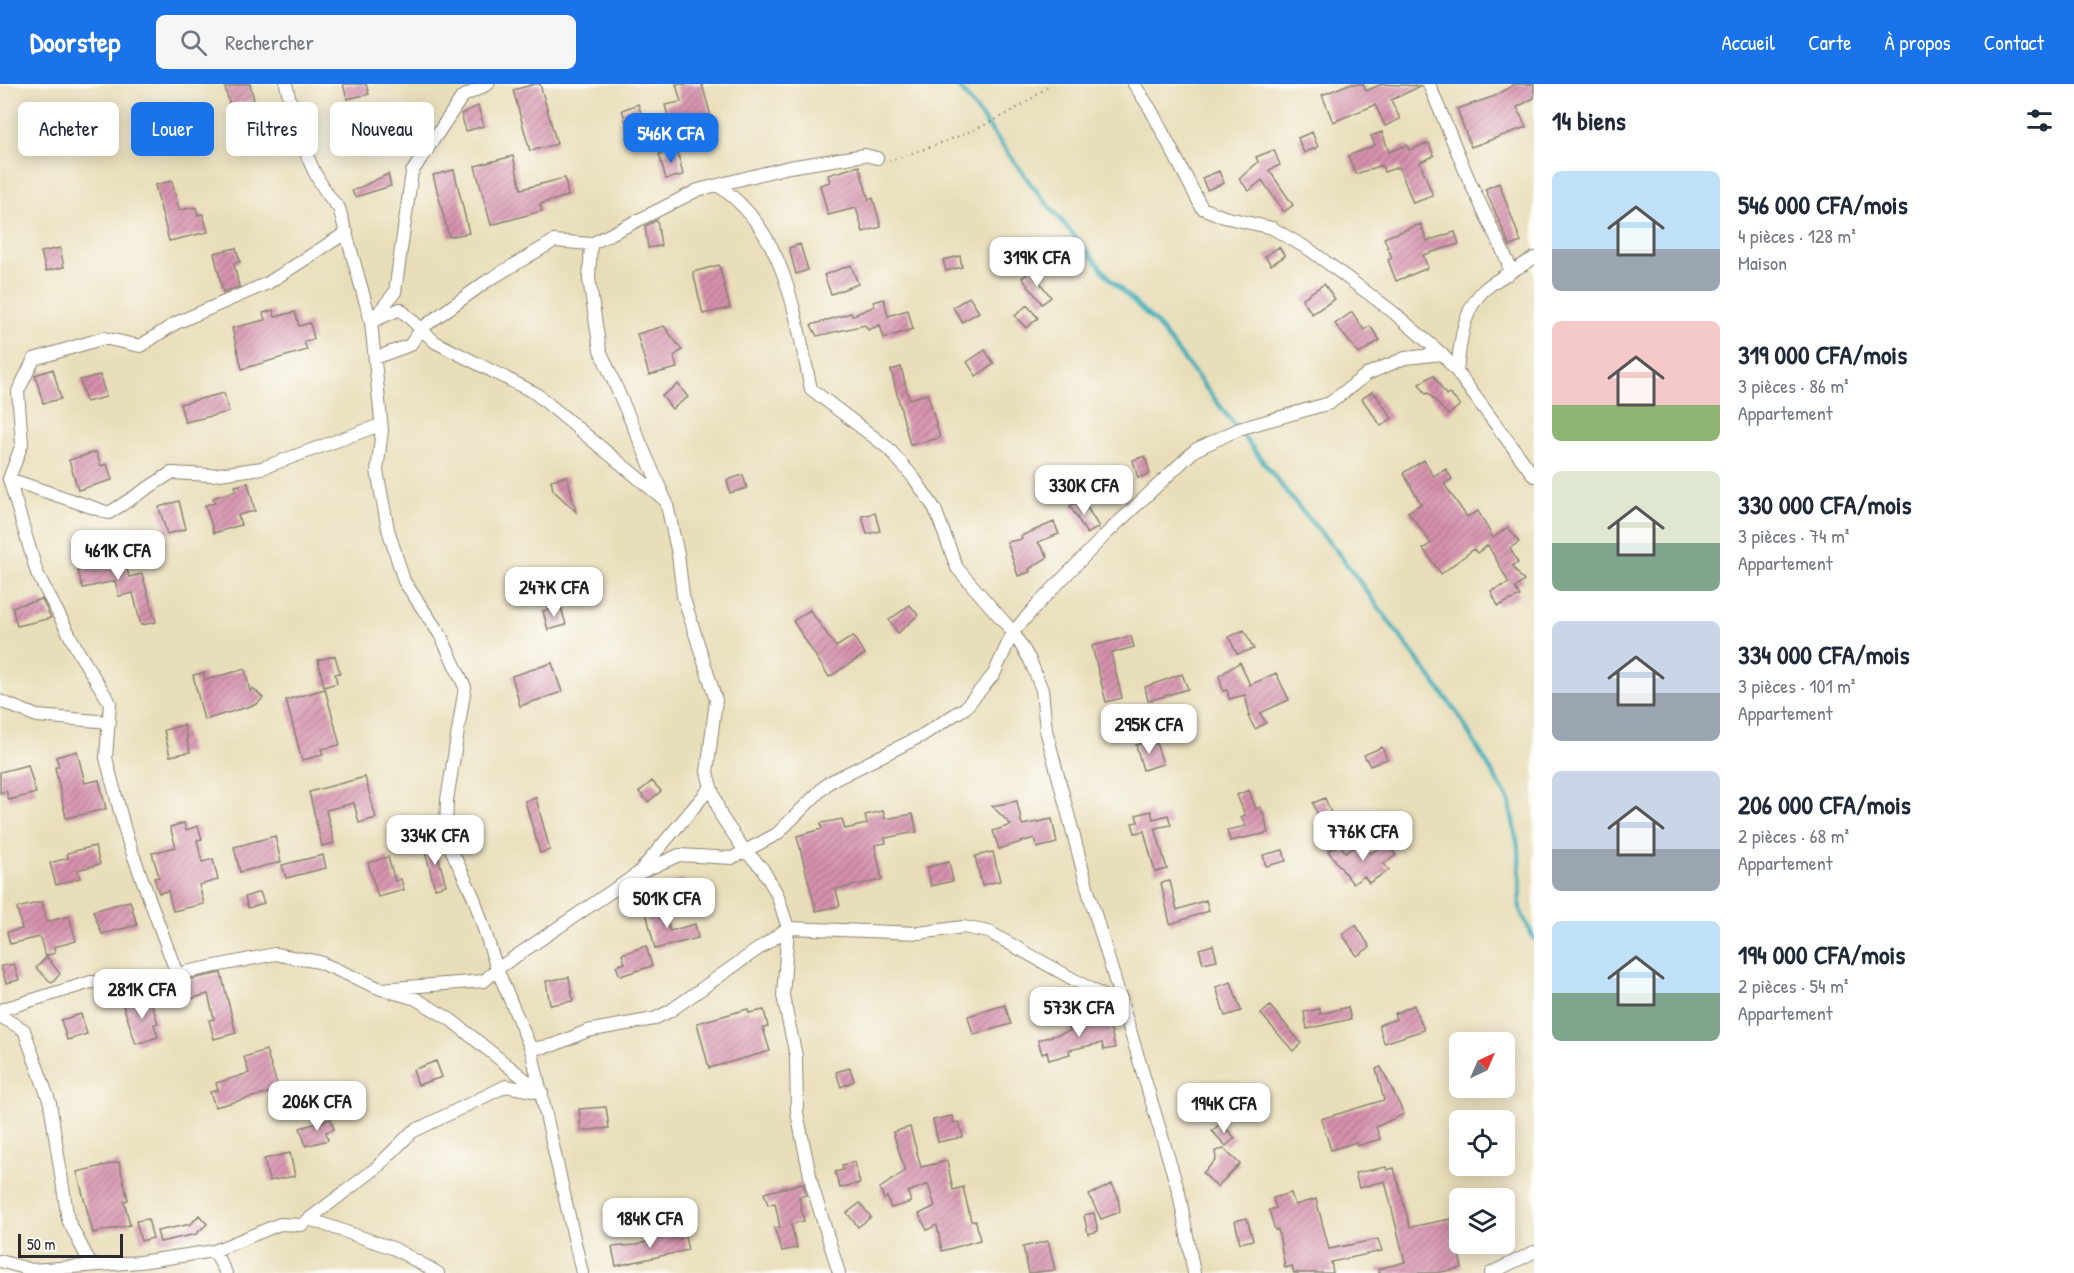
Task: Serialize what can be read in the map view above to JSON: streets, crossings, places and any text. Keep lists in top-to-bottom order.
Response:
{
  "scale_bar": "50 m",
  "north": "top right",
  "page": {
    "header": "Doorstep",
    "search": "Rechercher",
    "nav": [
      "Accueil",
      "Carte",
      "À propos",
      "Contact"
    ],
    "heading": "14 biens",
    "chip": [
      "Acheter",
      "Louer",
      "Filtres",
      "Nouveau"
    ],
    "price": [
      "546K CFA",
      "319K CFA",
      "330K CFA",
      "461K CFA",
      "247K CFA",
      "295K CFA",
      "776K CFA",
      "334K CFA",
      "501K CFA",
      "281K CFA",
      "573K CFA",
      "206K CFA",
      "194K CFA",
      "184K CFA"
    ],
    "list": [
      {
        "name": "546 000 CFA/mois",
        "note": "4 pièces · 128 m² · Maison"
      },
      {
        "name": "319 000 CFA/mois",
        "note": "3 pièces · 86 m² · Appartement"
      },
      {
        "name": "330 000 CFA/mois",
        "note": "3 pièces · 74 m² · Appartement"
      },
      {
        "name": "334 000 CFA/mois",
        "note": "3 pièces · 101 m² · Appartement"
      },
      {
        "name": "206 000 CFA/mois",
        "note": "2 pièces · 68 m² · Appartement"
      },
      {
        "name": "194 000 CFA/mois",
        "note": "2 pièces · 54 m² · Appartement"
      }
    ],
    "scale": "50 m"
  }
}
